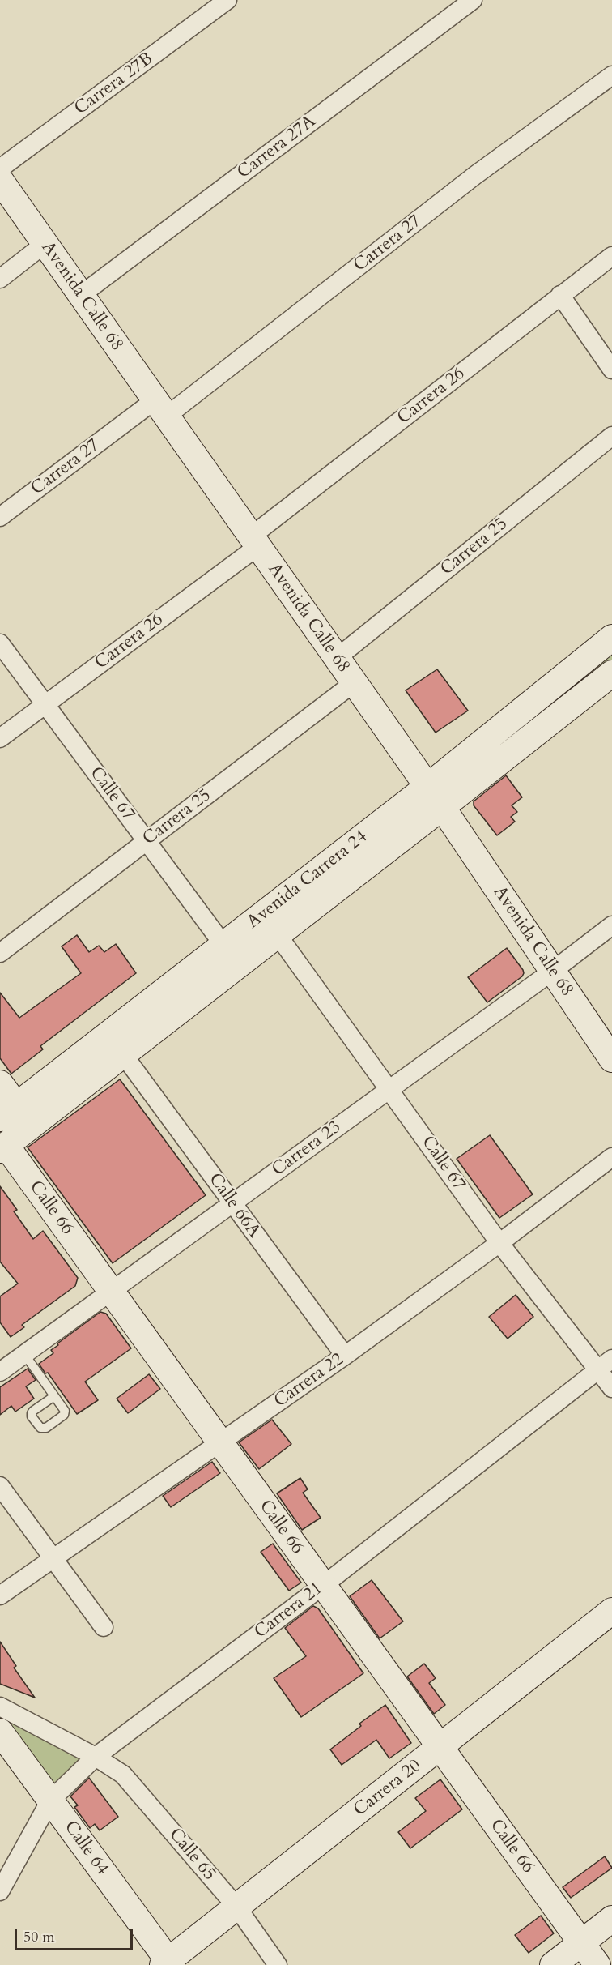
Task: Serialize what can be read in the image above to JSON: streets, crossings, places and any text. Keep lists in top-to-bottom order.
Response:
{
  "streets": {
    "main road": [
      "Avenida Calle 68",
      "Avenida Carrera 24",
      "Calle 66",
      "Carrera 20",
      "Calle 64"
    ],
    "street": [
      "Carrera 27B",
      "Carrera 27A",
      "Carrera 27",
      "Carrera 26",
      "Carrera 25",
      "Calle 67",
      "Carrera 23",
      "Calle 66A",
      "Carrera 22",
      "Carrera 21",
      "Calle 65"
    ]
  },
  "crossings": [
    ["Carrera 27A", "Avenida Calle 68"],
    ["Carrera 27", "Avenida Calle 68"],
    ["Avenida Calle 68", "Carrera 26"],
    ["Avenida Calle 68", "Carrera 25"],
    ["Avenida Calle 68", "Avenida Carrera 24"],
    ["Avenida Calle 68", "Carrera 23"],
    ["Carrera 26", "Calle 67"],
    ["Carrera 25", "Calle 67"],
    ["Calle 67", "Avenida Carrera 24"],
    ["Calle 67", "Carrera 23"],
    ["Calle 67", "Carrera 22"],
    ["Calle 67", "Carrera 21"],
    ["Avenida Carrera 24", "Calle 66A"],
    ["Avenida Carrera 24", "Calle 66"],
    ["Carrera 23", "Calle 66A"],
    ["Carrera 23", "Calle 66"],
    ["Calle 66A", "Carrera 22"],
    ["Calle 66", "Carrera 22"],
    ["Calle 66", "Carrera 21"],
    ["Calle 66", "Carrera 20"],
    ["Carrera 21", "Calle 64"],
    ["Carrera 21", "Calle 65"],
    ["Carrera 20", "Calle 64"],
    ["Carrera 20", "Calle 65"]
  ],
  "scale_bar": "50 m"
}
